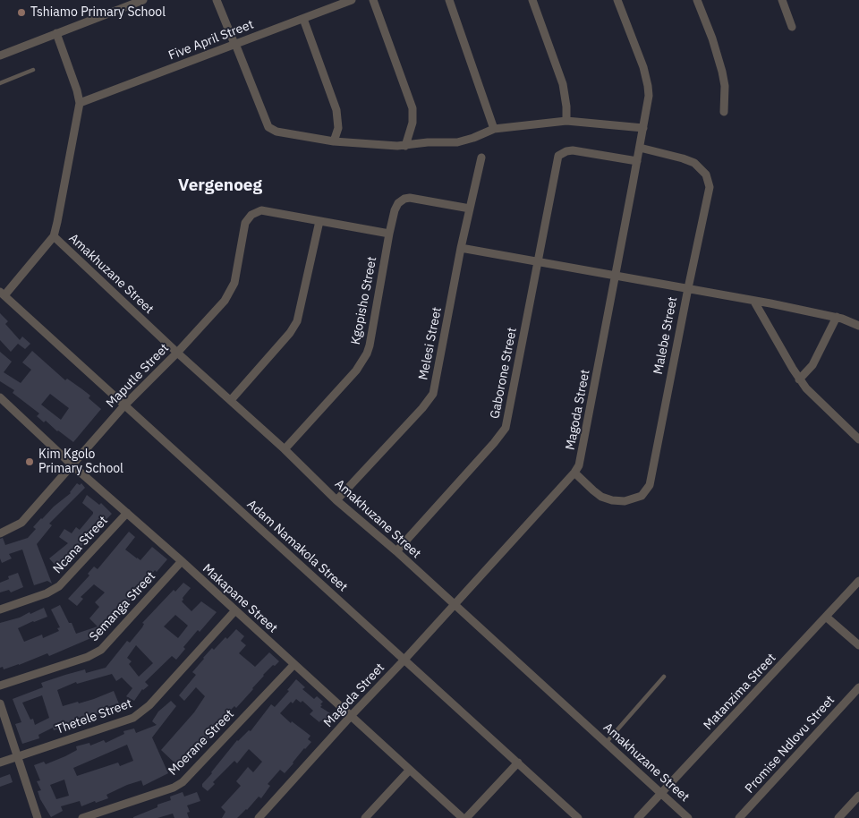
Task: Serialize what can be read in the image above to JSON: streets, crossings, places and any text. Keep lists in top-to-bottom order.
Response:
{
  "streets": {
    "street": [
      "Five April Street",
      "Amakhuzane Street",
      "Kgopisho Street",
      "Malebe Street",
      "Melesi Street",
      "Gaborone Street",
      "Maputle Street",
      "Magoda Street",
      "Ncana Street",
      "Adam Namakola Street",
      "Makapane Street",
      "Semanga Street",
      "Matanzima Street",
      "Thetele Street",
      "Moerane Street",
      "Promise Ndlovu Street"
    ]
  },
  "crossings": [
    ["Amakhuzane Street", "Kgopisho Street"],
    ["Amakhuzane Street", "Melesi Street"],
    ["Amakhuzane Street", "Gaborone Street"],
    ["Amakhuzane Street", "Maputle Street"],
    ["Amakhuzane Street", "Magoda Street"],
    ["Amakhuzane Street", "Matanzima Street"],
    ["Kgopisho Street", "Melesi Street"],
    ["Malebe Street", "Magoda Street"],
    ["Gaborone Street", "Magoda Street"],
    ["Maputle Street", "Adam Namakola Street"],
    ["Maputle Street", "Makapane Street"],
    ["Magoda Street", "Adam Namakola Street"],
    ["Magoda Street", "Makapane Street"],
    ["Ncana Street", "Makapane Street"],
    ["Makapane Street", "Semanga Street"],
    ["Makapane Street", "Thetele Street"],
    ["Makapane Street", "Moerane Street"]
  ],
  "districts": ["Vergenoeg"],
  "places": ["Tshiamo Primary School", "Kim Kgolo Primary School"]
}
